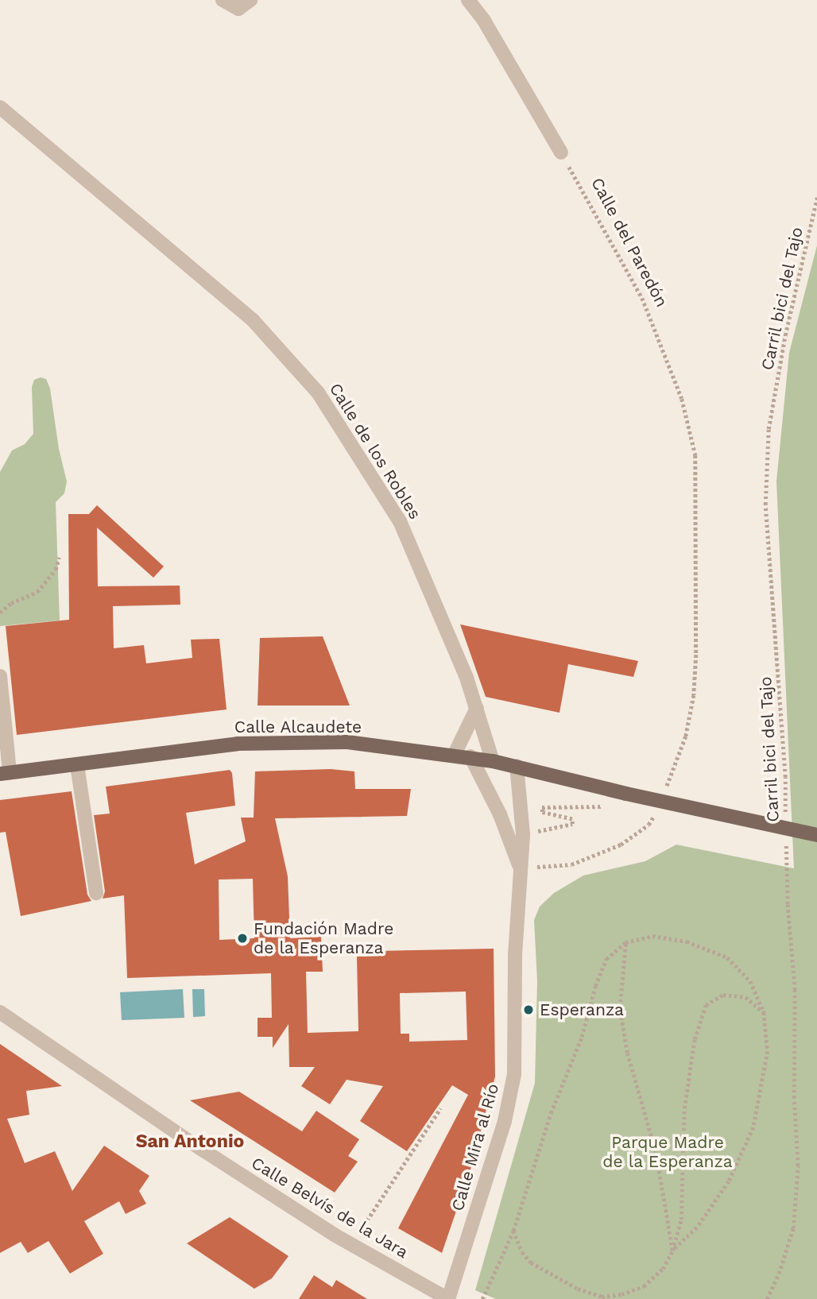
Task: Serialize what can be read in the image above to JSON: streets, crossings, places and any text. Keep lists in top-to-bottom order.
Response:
{
  "streets": {
    "main road": ["Calle Alcaudete"],
    "street": ["Calle de los Robles", "Calle Mira al Río", "Calle Belvís de la Jara"],
    "path": ["Calle del Paredón", "Carril bici del Tajo"]
  },
  "crossings": [
    ["Calle de los Robles", "Calle Alcaudete"],
    ["Calle Alcaudete", "Calle Mira al Río"],
    ["Calle Mira al Río", "Calle Belvís de la Jara"]
  ],
  "districts": ["San Antonio"],
  "parks": ["Parque Madre de la Esperanza"],
  "places": ["Fundación Madre de la Esperanza", "Esperanza"]
}
